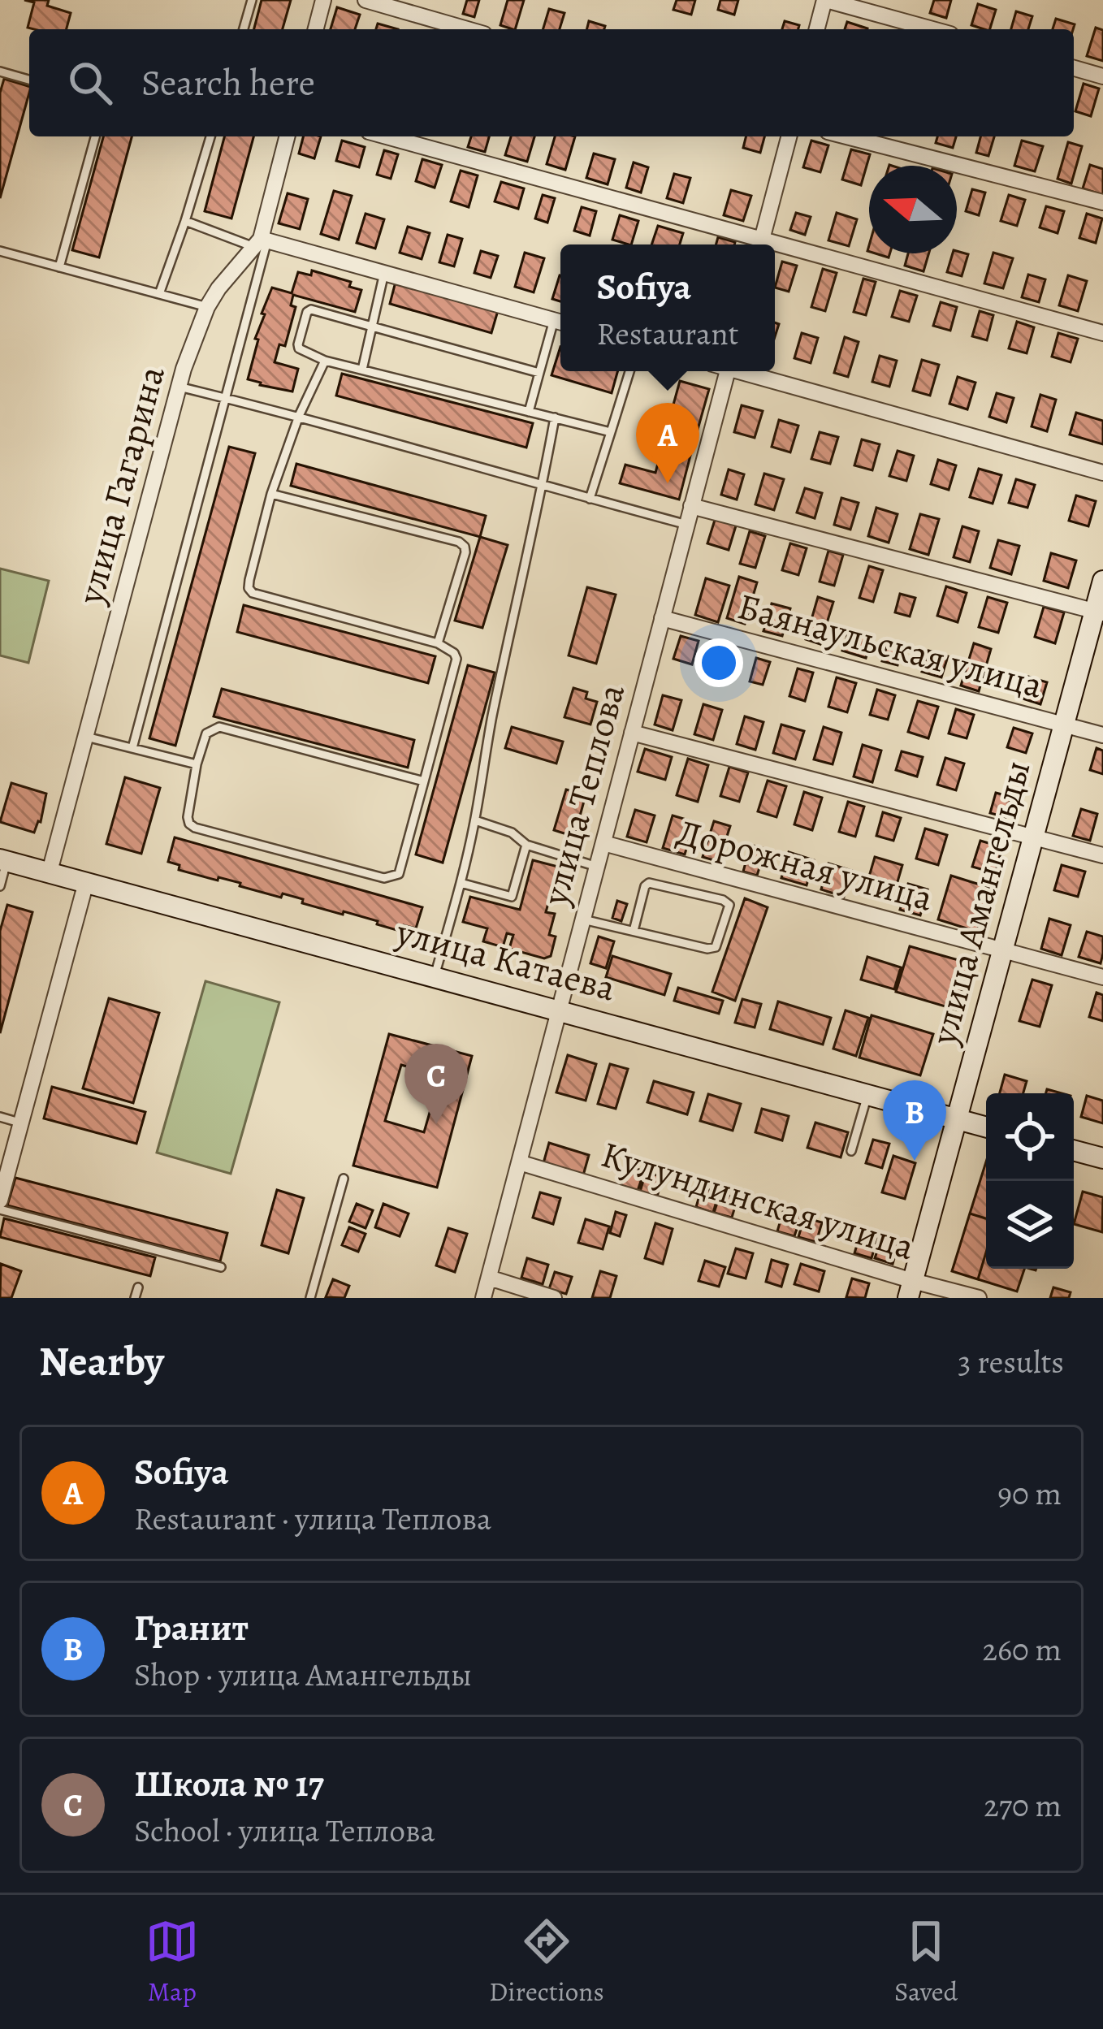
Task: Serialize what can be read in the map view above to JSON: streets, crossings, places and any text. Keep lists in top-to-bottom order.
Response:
{
  "streets": {
    "street": [
      "улица Гагарина",
      "Баянаульская улица",
      "улица Теплова",
      "Дорожная улица",
      "улица Амангельды",
      "улица Катаева",
      "Кулундинская улица"
    ]
  },
  "crossings": [
    ["улица Гагарина", "улица Катаева"],
    ["Баянаульская улица", "улица Теплова"],
    ["Баянаульская улица", "улица Амангельды"],
    ["улица Теплова", "Дорожная улица"],
    ["улица Теплова", "улица Катаева"],
    ["улица Теплова", "Кулундинская улица"],
    ["Дорожная улица", "улица Амангельды"],
    ["улица Амангельды", "улица Катаева"],
    ["улица Амангельды", "Кулундинская улица"]
  ],
  "north": "left",
  "page": {
    "search": "Search here",
    "popup": ["Sofiya", "Restaurant"],
    "pins": ["A", "C", "B"],
    "heading": ["Nearby", "3 results"],
    "list": [
      {
        "mark": "A",
        "name": "Sofiya",
        "note": "Restaurant · улица Теплова",
        "value": "90 m"
      },
      {
        "mark": "B",
        "name": "Гранит",
        "note": "Shop · улица Амангельды",
        "value": "260 m"
      },
      {
        "mark": "C",
        "name": "Школа № 17",
        "note": "School · улица Теплова",
        "value": "270 m"
      }
    ],
    "nav": ["Map", "Directions", "Saved"]
  }
}
